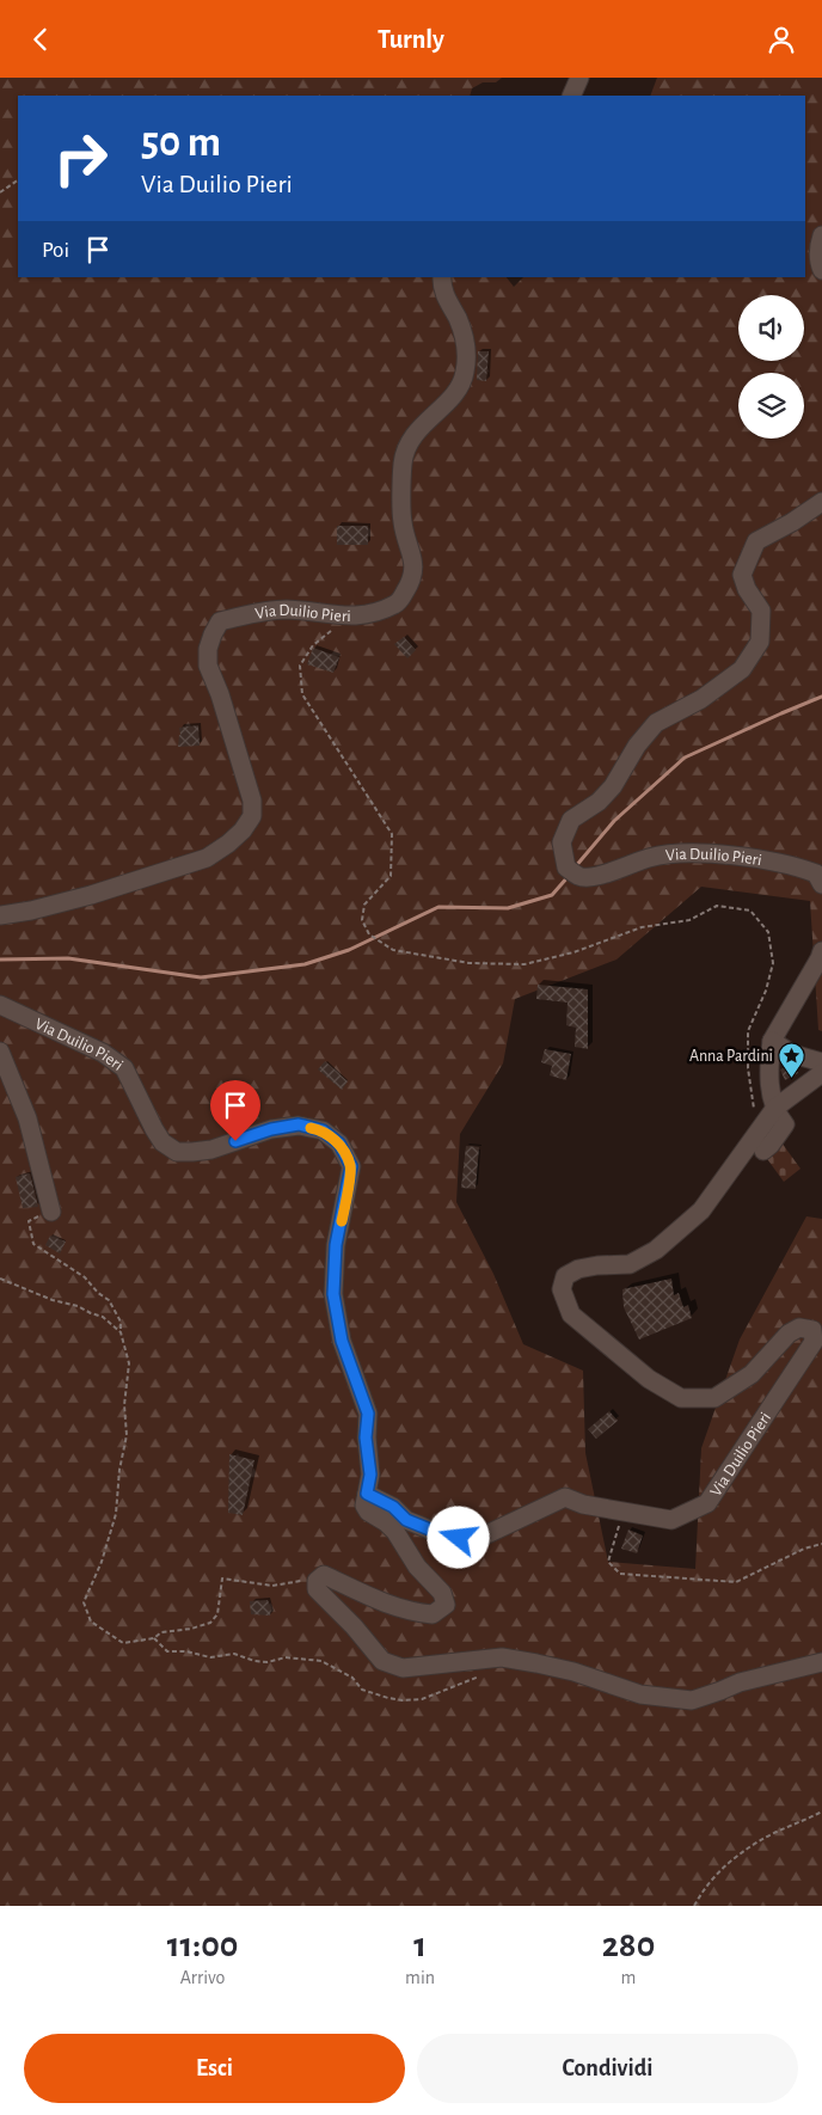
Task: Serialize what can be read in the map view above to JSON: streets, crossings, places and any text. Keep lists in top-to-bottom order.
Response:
{
  "streets": {
    "street": ["Via Duilio Pieri"]
  },
  "places": {
    "place": ["Anna Pardini"]
  },
  "page": {
    "header": "Turnly",
    "turn": ["50 m", "Via Duilio Pieri"],
    "then": "Poi",
    "eta": [
      "11:00",
      "Arrivo",
      "1",
      "min",
      "280",
      "m"
    ],
    "buttons": ["Esci", "Condividi"]
  }
}
